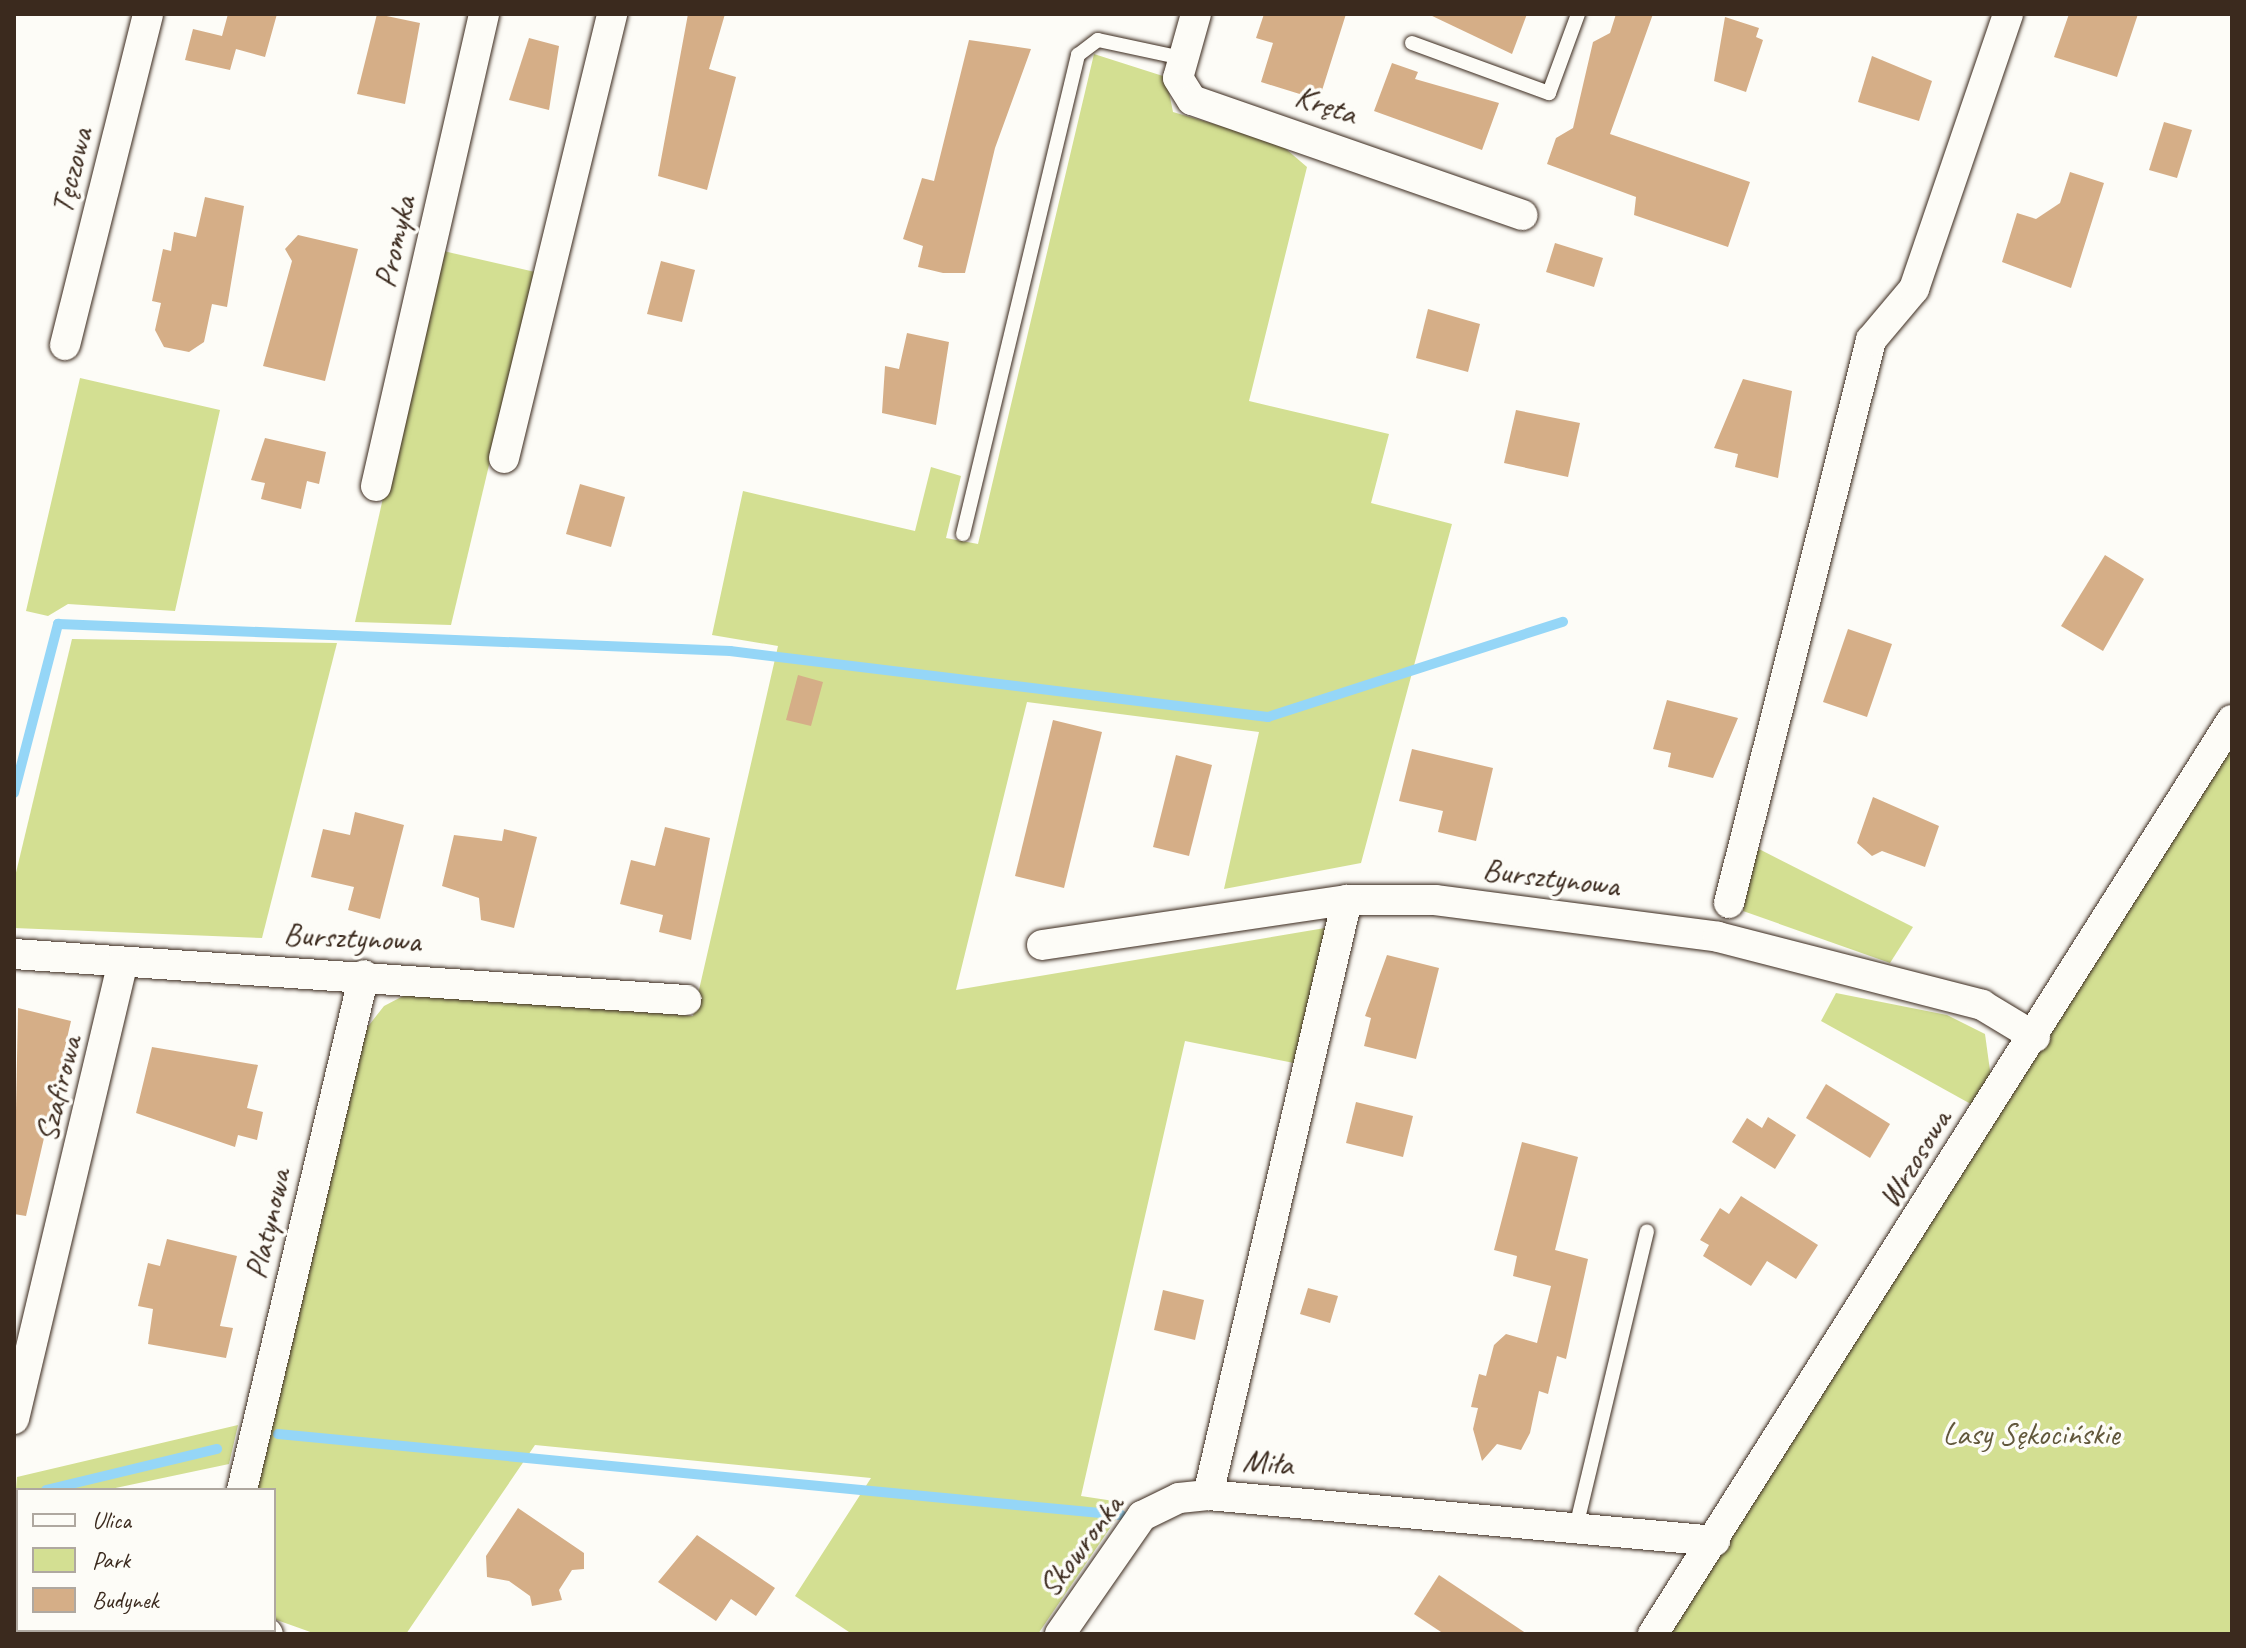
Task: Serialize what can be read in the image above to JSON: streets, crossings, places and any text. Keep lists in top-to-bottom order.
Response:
{
  "streets": {
    "street": [
      "Kręta",
      "Tęczowa",
      "Promyka",
      "Bursztynowa",
      "Szafirowa",
      "Wrzosowa",
      "Platynowa",
      "Miła",
      "Skowronka"
    ]
  },
  "crossings": [
    ["Bursztynowa", "Szafirowa"],
    ["Bursztynowa", "Wrzosowa"],
    ["Bursztynowa", "Platynowa"],
    ["Bursztynowa", "Miła"],
    ["Wrzosowa", "Miła"],
    ["Miła", "Skowronka"]
  ],
  "parks": ["Lasy Sękocińskie"],
  "legend": ["Ulica", "Park", "Budynek"]
}
